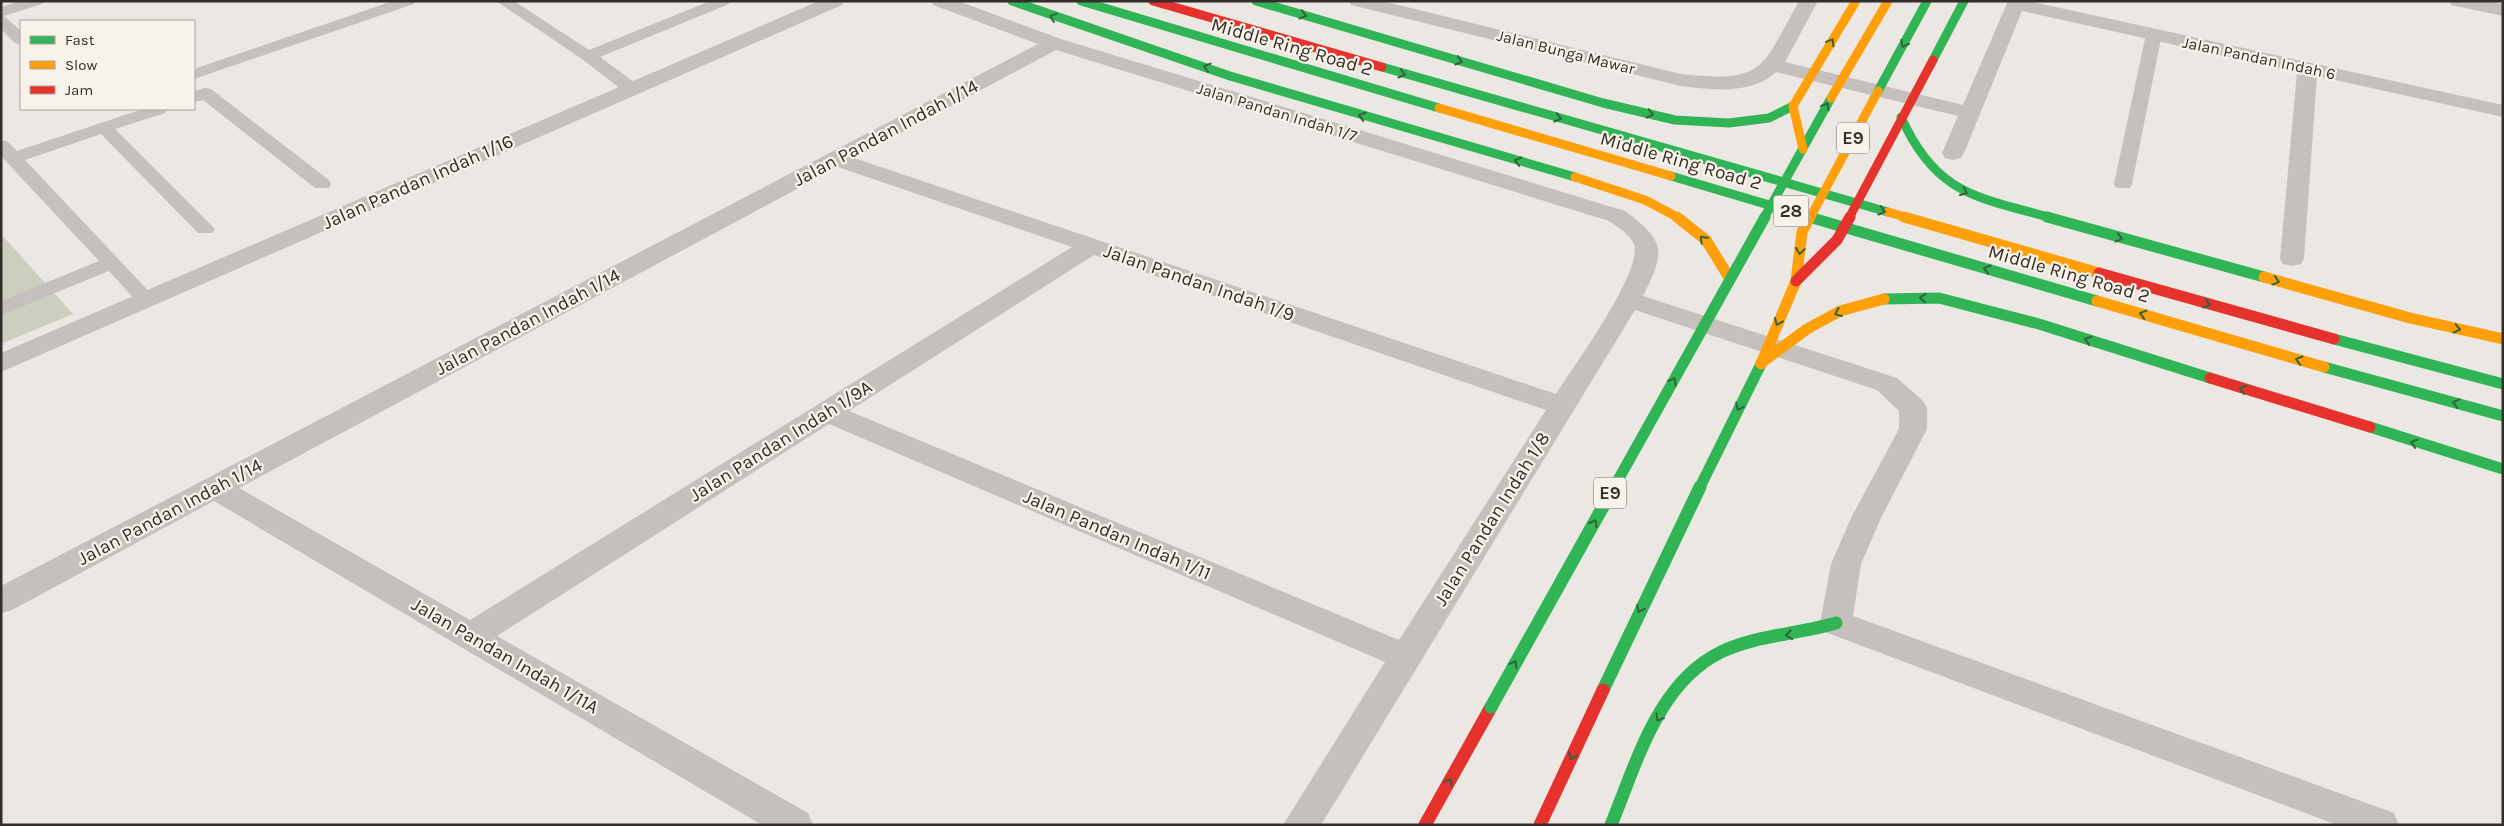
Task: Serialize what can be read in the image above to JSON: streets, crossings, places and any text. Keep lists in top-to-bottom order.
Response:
{
  "streets": {
    "main road": ["Middle Ring Road 2", "E9", "28"],
    "street": [
      "Jalan Bunga Mawar",
      "Jalan Pandan Indah 6",
      "Jalan Pandan Indah 1/7",
      "Jalan Pandan Indah 1/14",
      "Jalan Pandan Indah 1/16",
      "Jalan Pandan Indah 1/9",
      "Jalan Pandan Indah 1/9A",
      "Jalan Pandan Indah 1/8",
      "Jalan Pandan Indah 1/11",
      "Jalan Pandan Indah 1/11A"
    ]
  },
  "crossings": [
    ["Jalan Pandan Indah 1/7", "Jalan Pandan Indah 1/14"],
    ["Jalan Pandan Indah 1/7", "Jalan Pandan Indah 1/8"],
    ["Jalan Pandan Indah 1/14", "Jalan Pandan Indah 1/9"],
    ["Jalan Pandan Indah 1/14", "Jalan Pandan Indah 1/11A"],
    ["Jalan Pandan Indah 1/9", "Jalan Pandan Indah 1/9A"],
    ["Jalan Pandan Indah 1/9", "Jalan Pandan Indah 1/8"],
    ["Jalan Pandan Indah 1/9A", "Jalan Pandan Indah 1/11"],
    ["Jalan Pandan Indah 1/9A", "Jalan Pandan Indah 1/11A"],
    ["Jalan Pandan Indah 1/8", "Jalan Pandan Indah 1/11"]
  ],
  "legend": ["Fast", "Slow", "Jam"]
}
